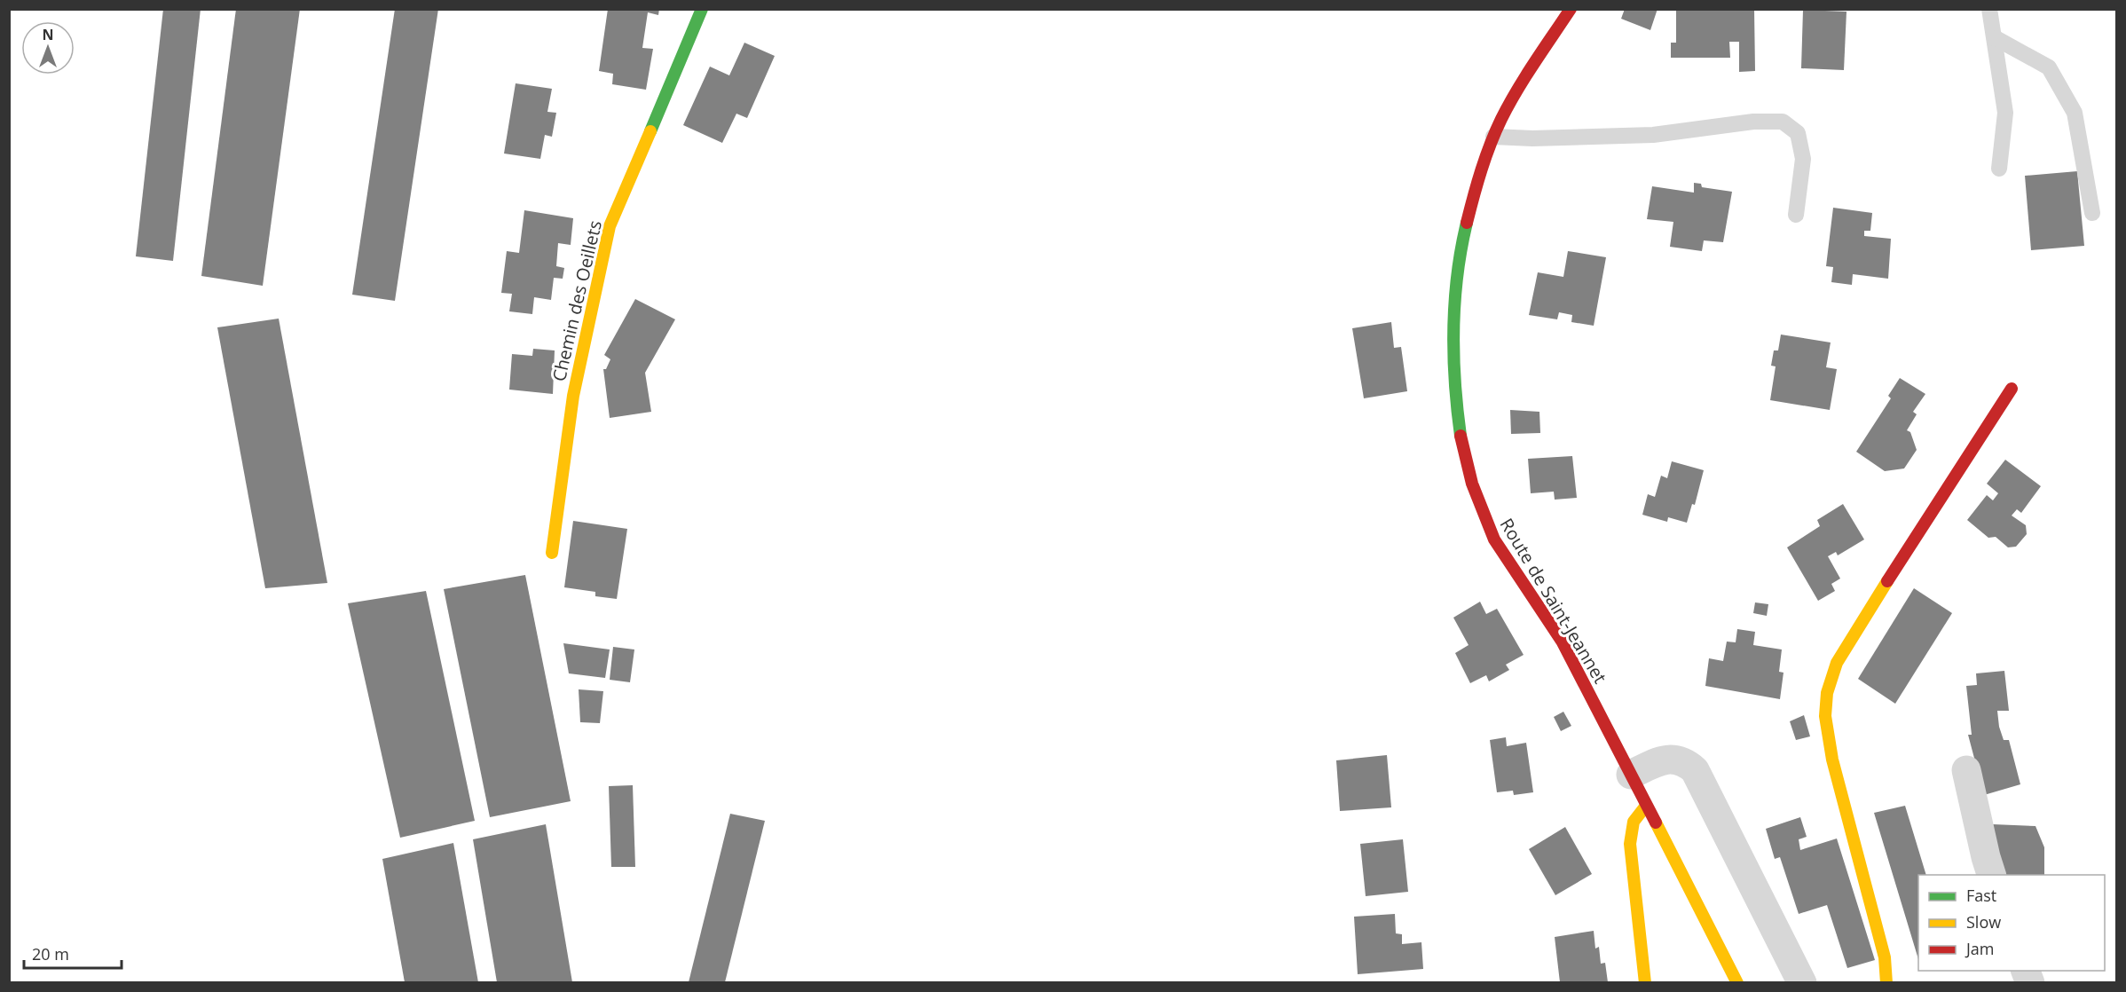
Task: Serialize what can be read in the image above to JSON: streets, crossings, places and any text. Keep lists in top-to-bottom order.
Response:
{
  "streets": {
    "street": ["Chemin des Oeillets", "Route de Saint-Jeannet"]
  },
  "legend": ["Fast", "Slow", "Jam"],
  "scale_bar": "20 m",
  "north": "top"
}
